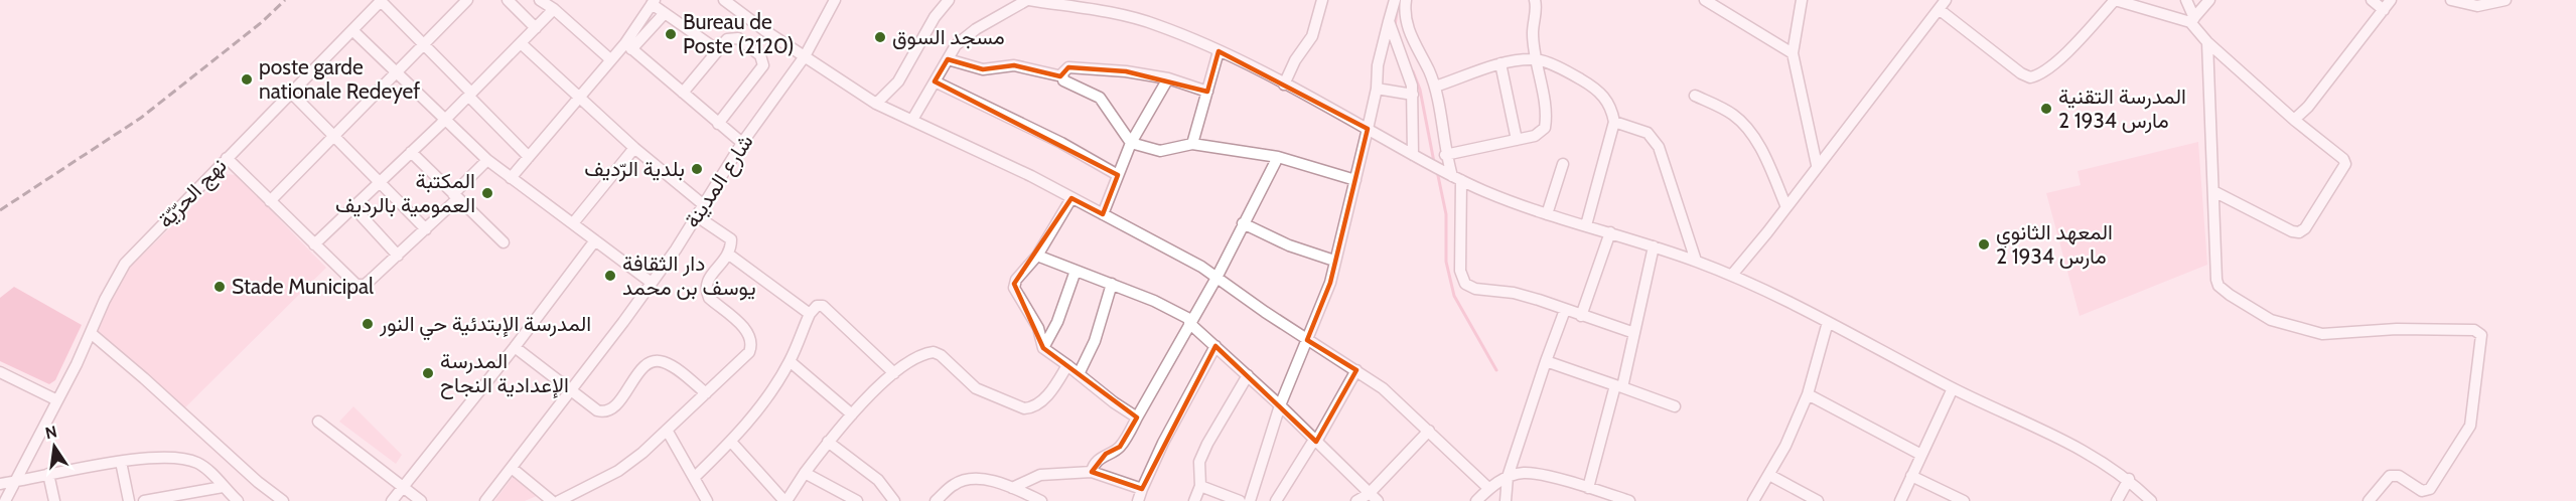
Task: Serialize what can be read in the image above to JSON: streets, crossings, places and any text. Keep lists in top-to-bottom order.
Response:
{
  "streets": {
    "street": ["شارع المدينة", "نهج الحرّيّة"]
  },
  "places": [
    "Bureau de Poste (2120)",
    "مسجد السوق",
    "poste garde nationale Redeyef",
    "المدرسة التقنية 2 مارس 1934",
    "بلدية الرّديف",
    "المكتبة العمومية بالرديف",
    "المعهد الثانوي 2 مارس 1934",
    "دار الثقافة يوسف بن محمد",
    "Stade Municipal",
    "المدرسة الإبتدئية حي النور",
    "المدرسة الإعدادية النجاح"
  ],
  "north": "top"
}
